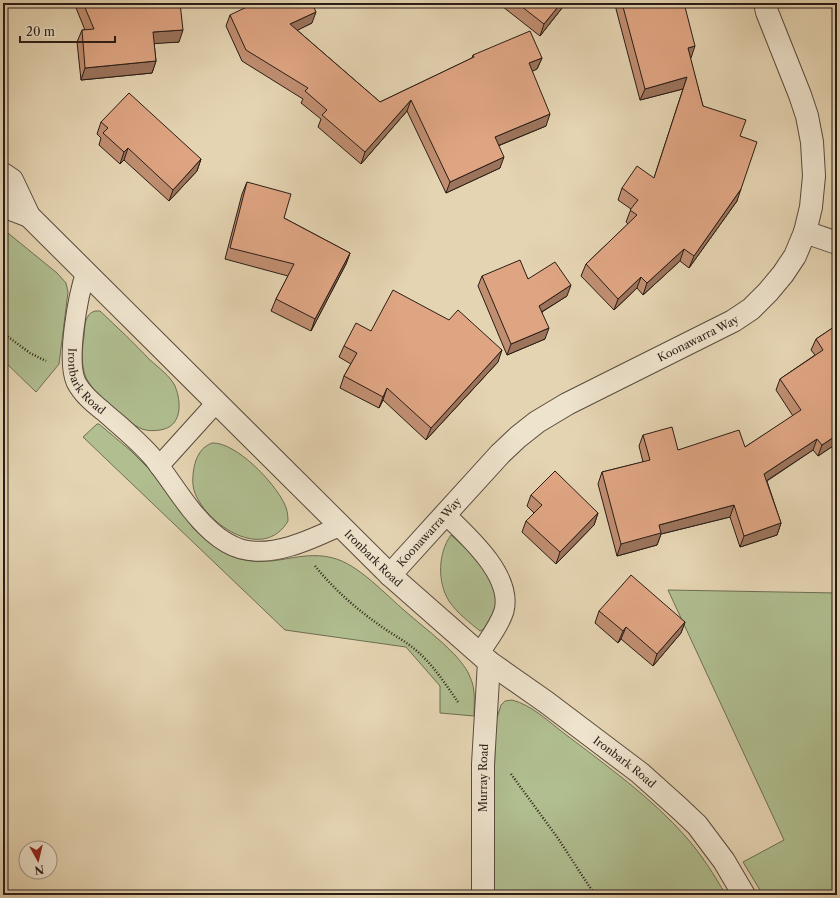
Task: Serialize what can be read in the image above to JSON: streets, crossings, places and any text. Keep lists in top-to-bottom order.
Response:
{
  "streets": {
    "street": ["Koonawarra Way", "Ironbark Road", "Murray Road"]
  },
  "crossings": [
    ["Koonawarra Way", "Ironbark Road"],
    ["Ironbark Road", "Murray Road"]
  ],
  "scale_bar": "20 m",
  "north": "bottom"
}
